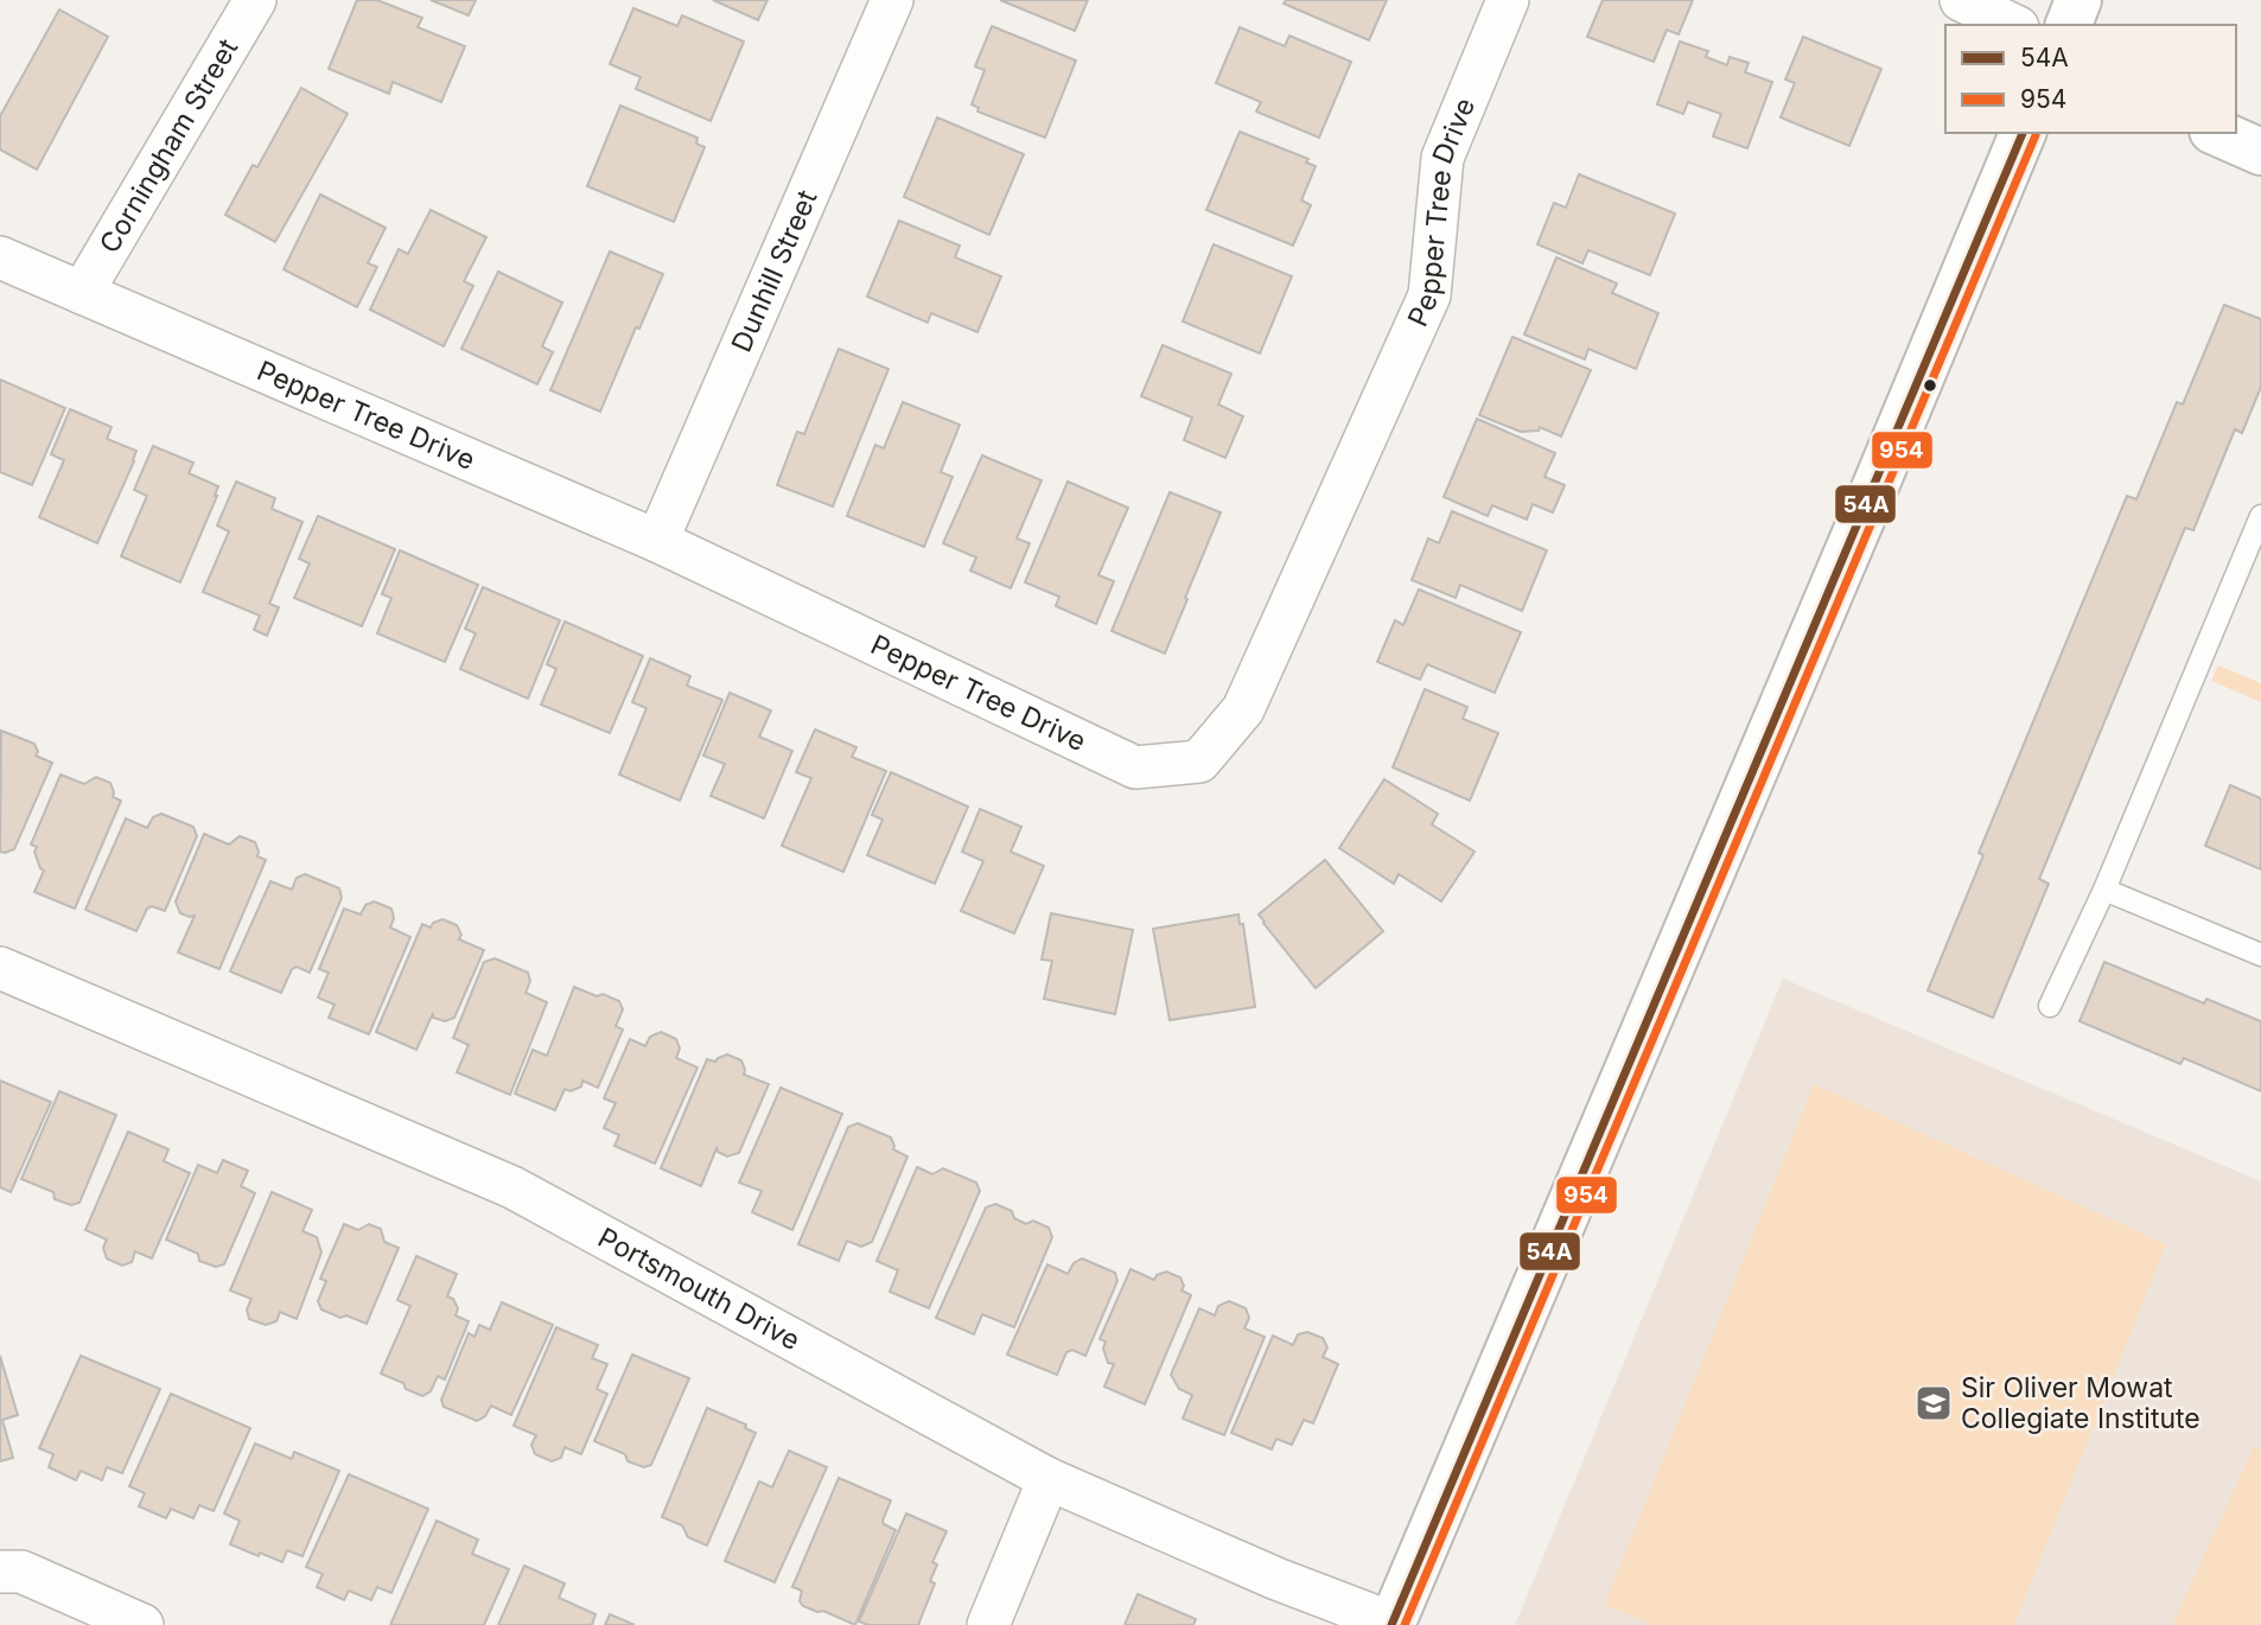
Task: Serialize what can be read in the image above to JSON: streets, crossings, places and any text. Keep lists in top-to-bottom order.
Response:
{
  "streets": {
    "street": [
      "Corningham Street",
      "Pepper Tree Drive",
      "Dunhill Street",
      "Portsmouth Drive"
    ]
  },
  "crossings": [
    ["Corningham Street", "Pepper Tree Drive"],
    ["Pepper Tree Drive", "Dunhill Street"]
  ],
  "places": {
    "school or university": ["Sir Oliver Mowat Collegiate Institute"]
  },
  "lines": ["transit line 54A", "transit line 954"],
  "legend": ["54A", "954"]
}
